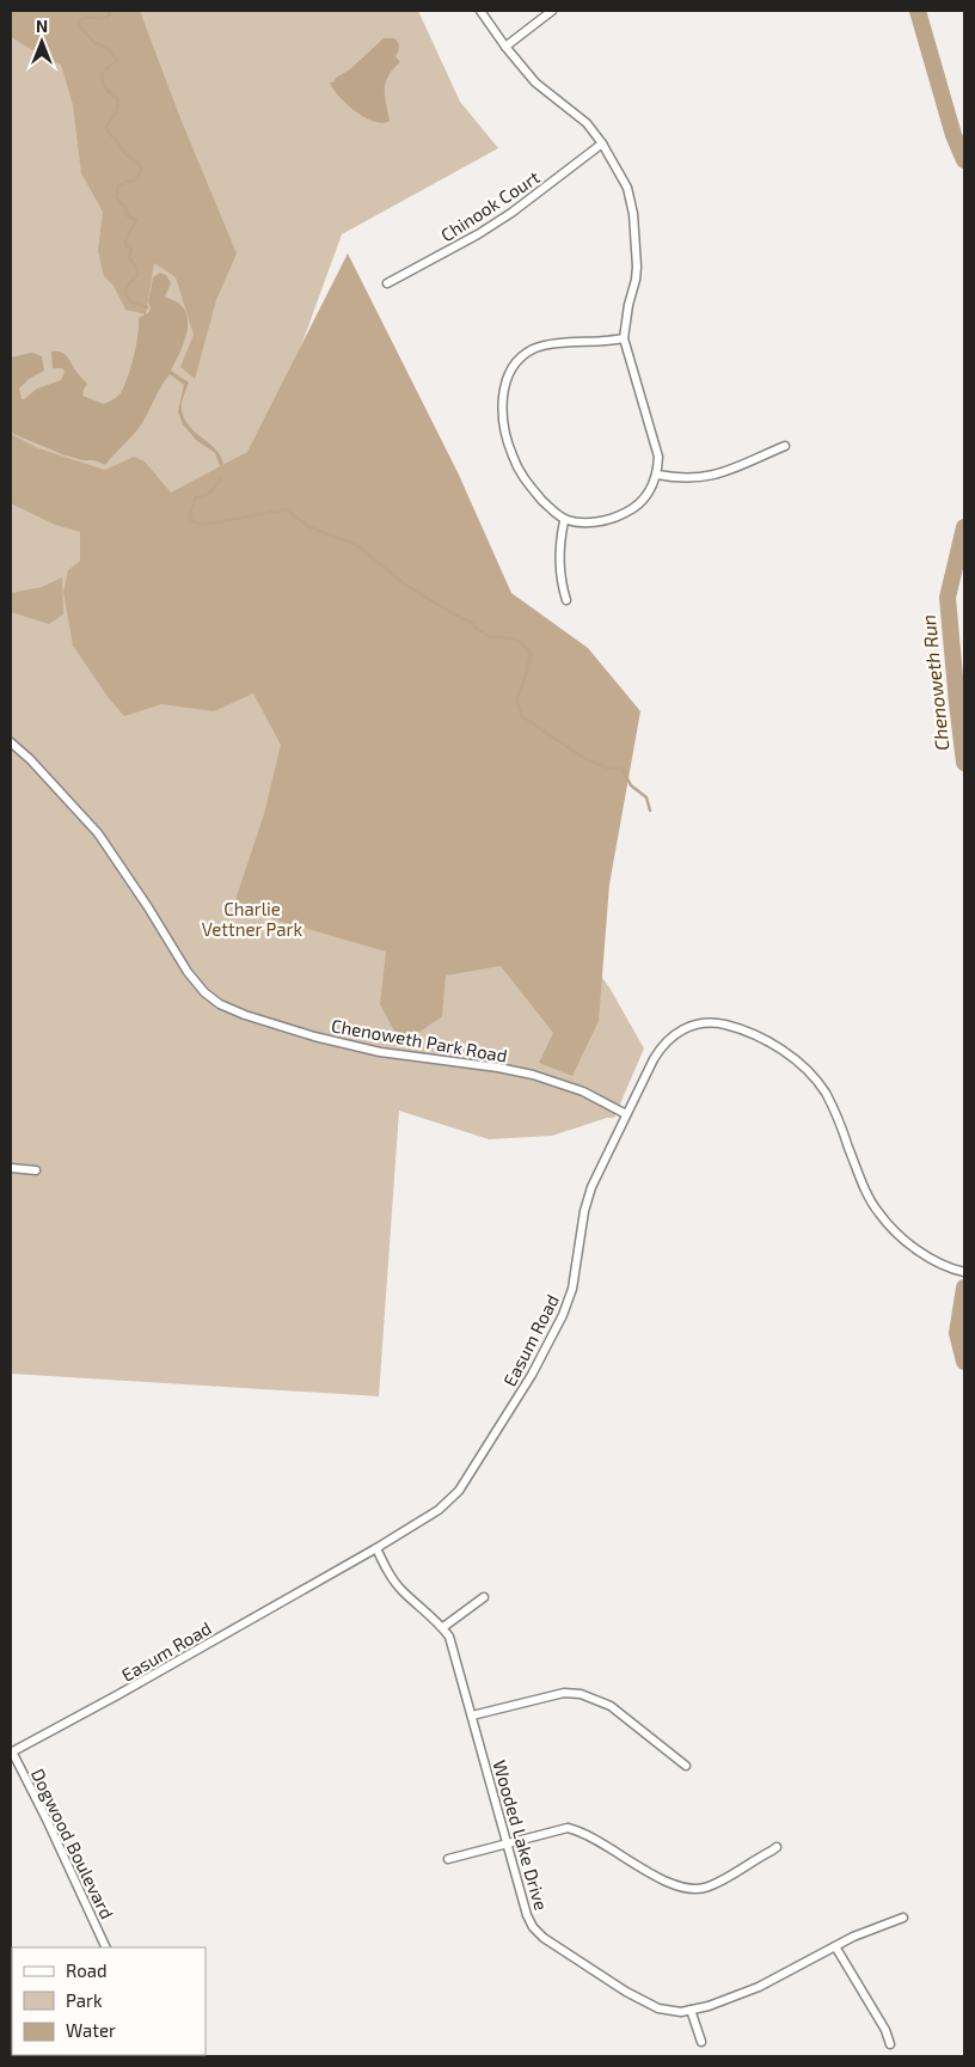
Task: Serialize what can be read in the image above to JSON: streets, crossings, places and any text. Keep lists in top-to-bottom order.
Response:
{
  "streets": {
    "street": [
      "Chinook Court",
      "Chenoweth Park Road",
      "Easum Road",
      "Wooded Lake Drive",
      "Dogwood Boulevard"
    ]
  },
  "crossings": [
    ["Chenoweth Park Road", "Easum Road"],
    ["Easum Road", "Wooded Lake Drive"],
    ["Easum Road", "Dogwood Boulevard"]
  ],
  "water": ["Chenoweth Run"],
  "parks": ["Charlie Vettner Park"],
  "legend": ["Road", "Park", "Water"],
  "north": "top"
}
